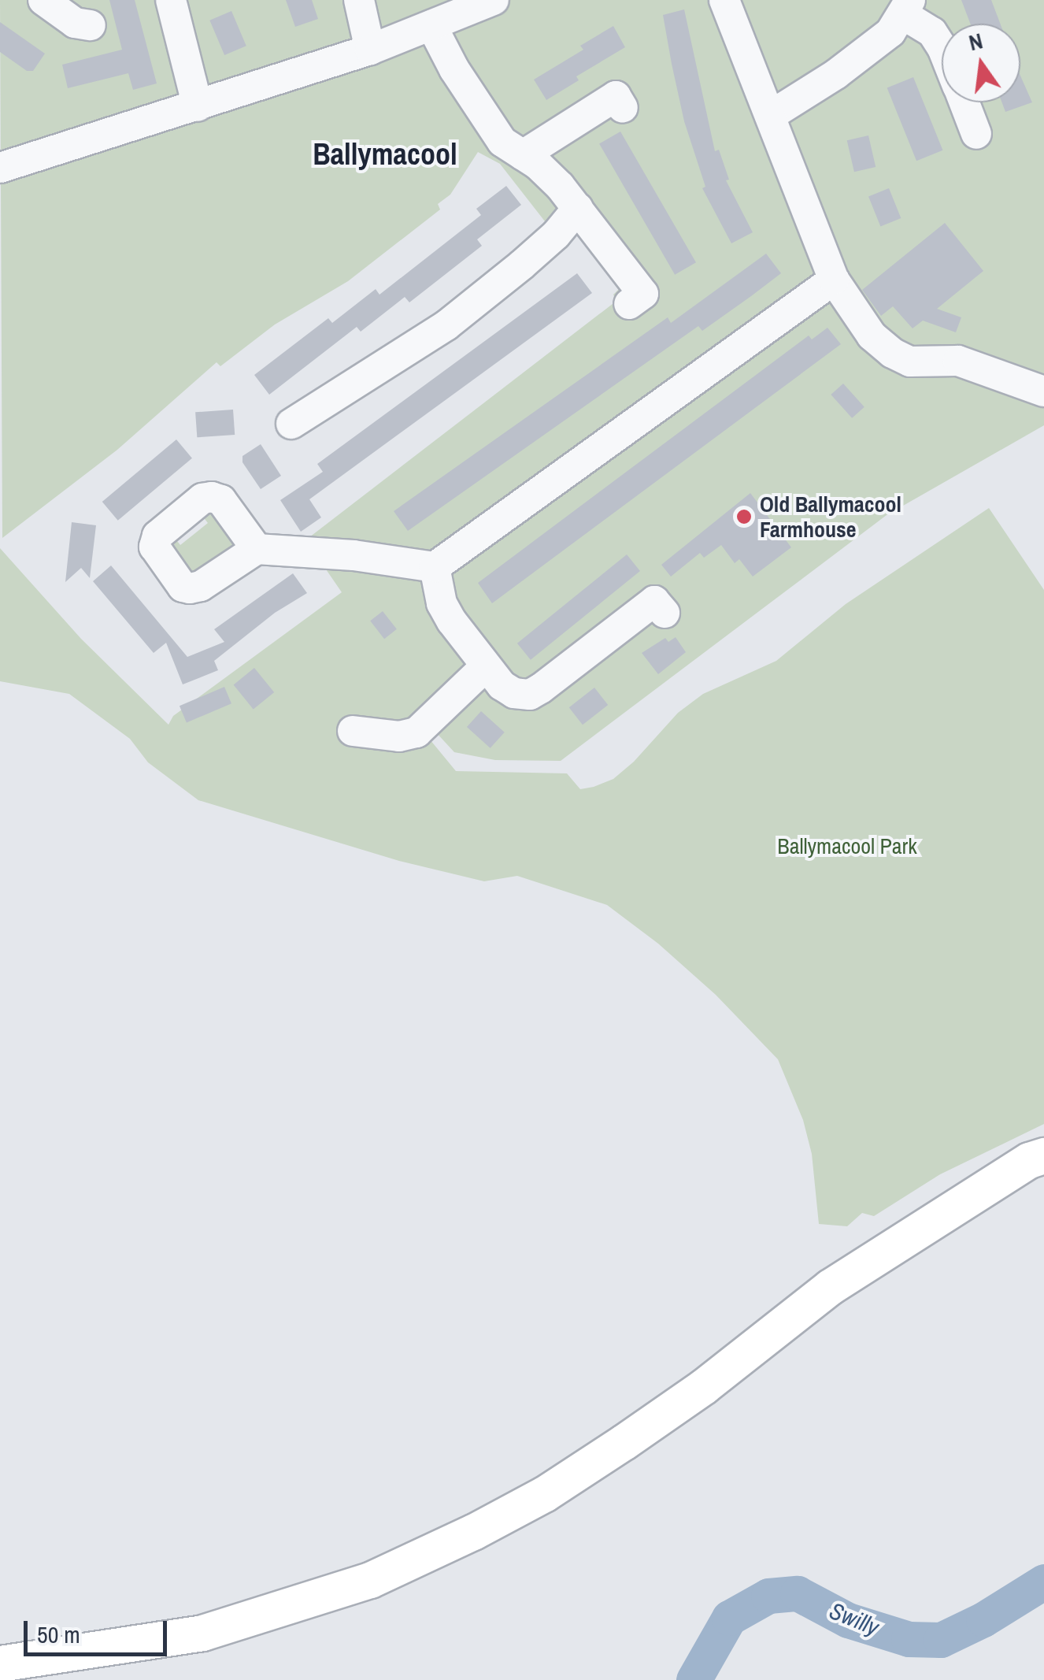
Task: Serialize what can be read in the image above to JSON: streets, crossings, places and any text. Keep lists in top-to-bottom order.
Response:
{
  "districts": ["Ballymacool"],
  "water": ["Swilly"],
  "parks": ["Ballymacool Park"],
  "places": ["Old Ballymacool Farmhouse"],
  "scale_bar": "50 m",
  "north": "top"
}
